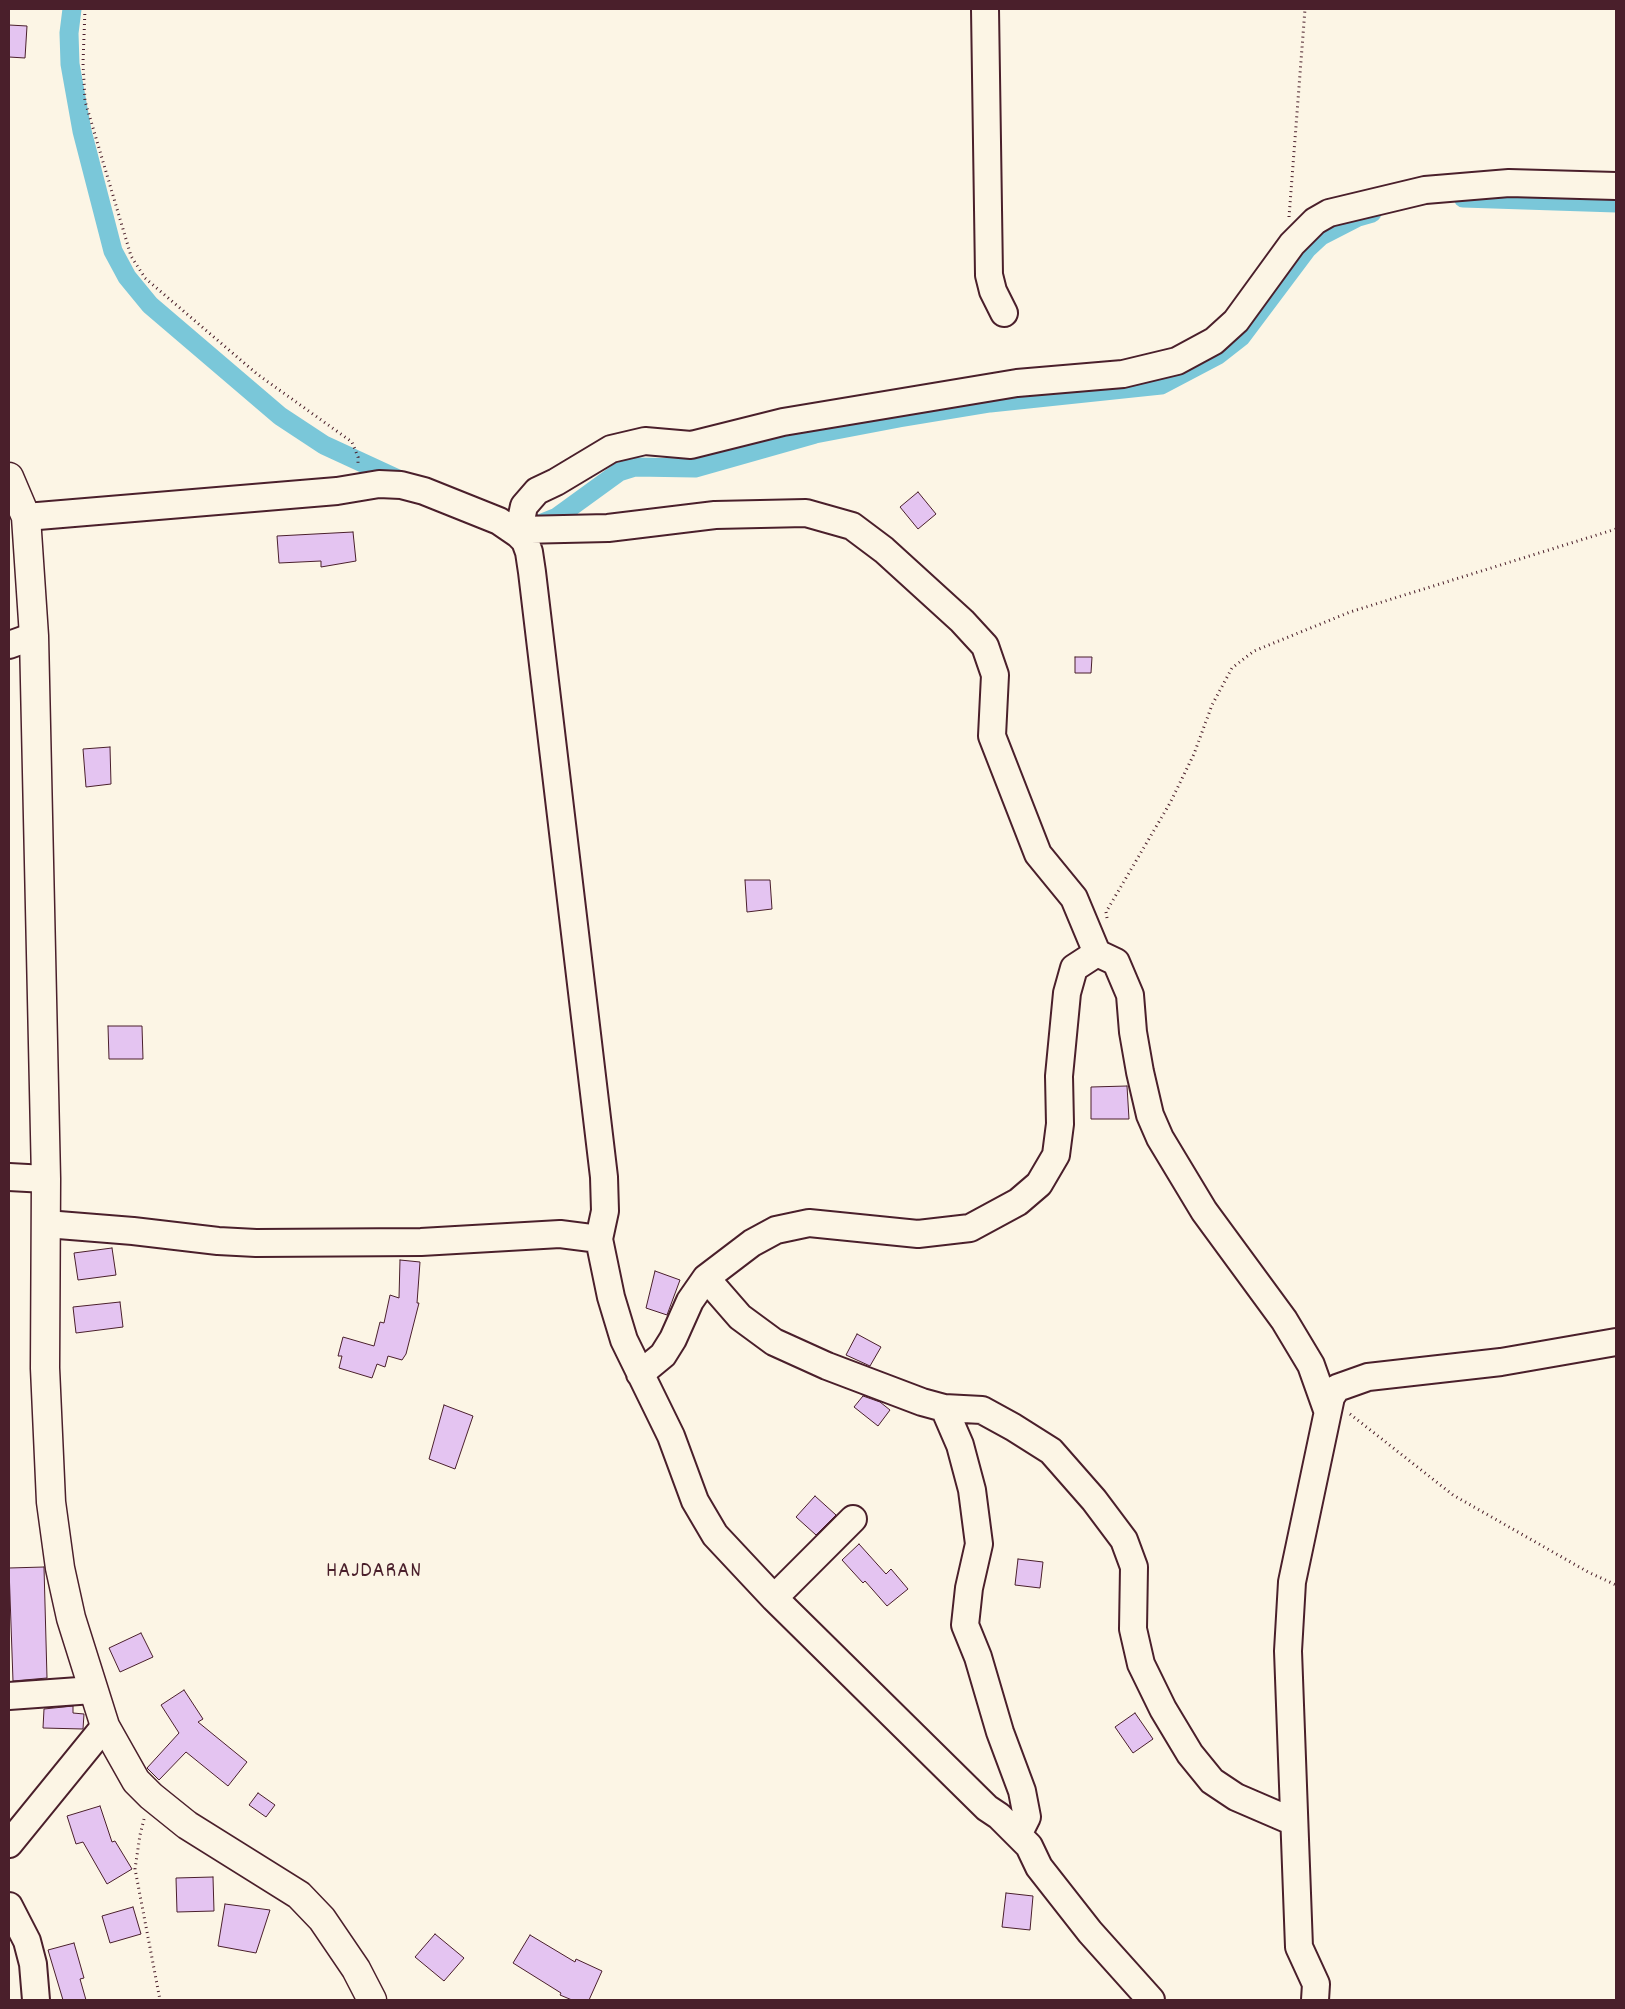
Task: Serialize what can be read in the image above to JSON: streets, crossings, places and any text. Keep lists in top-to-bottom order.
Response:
{
  "districts": ["HAJDARAN"]
}
